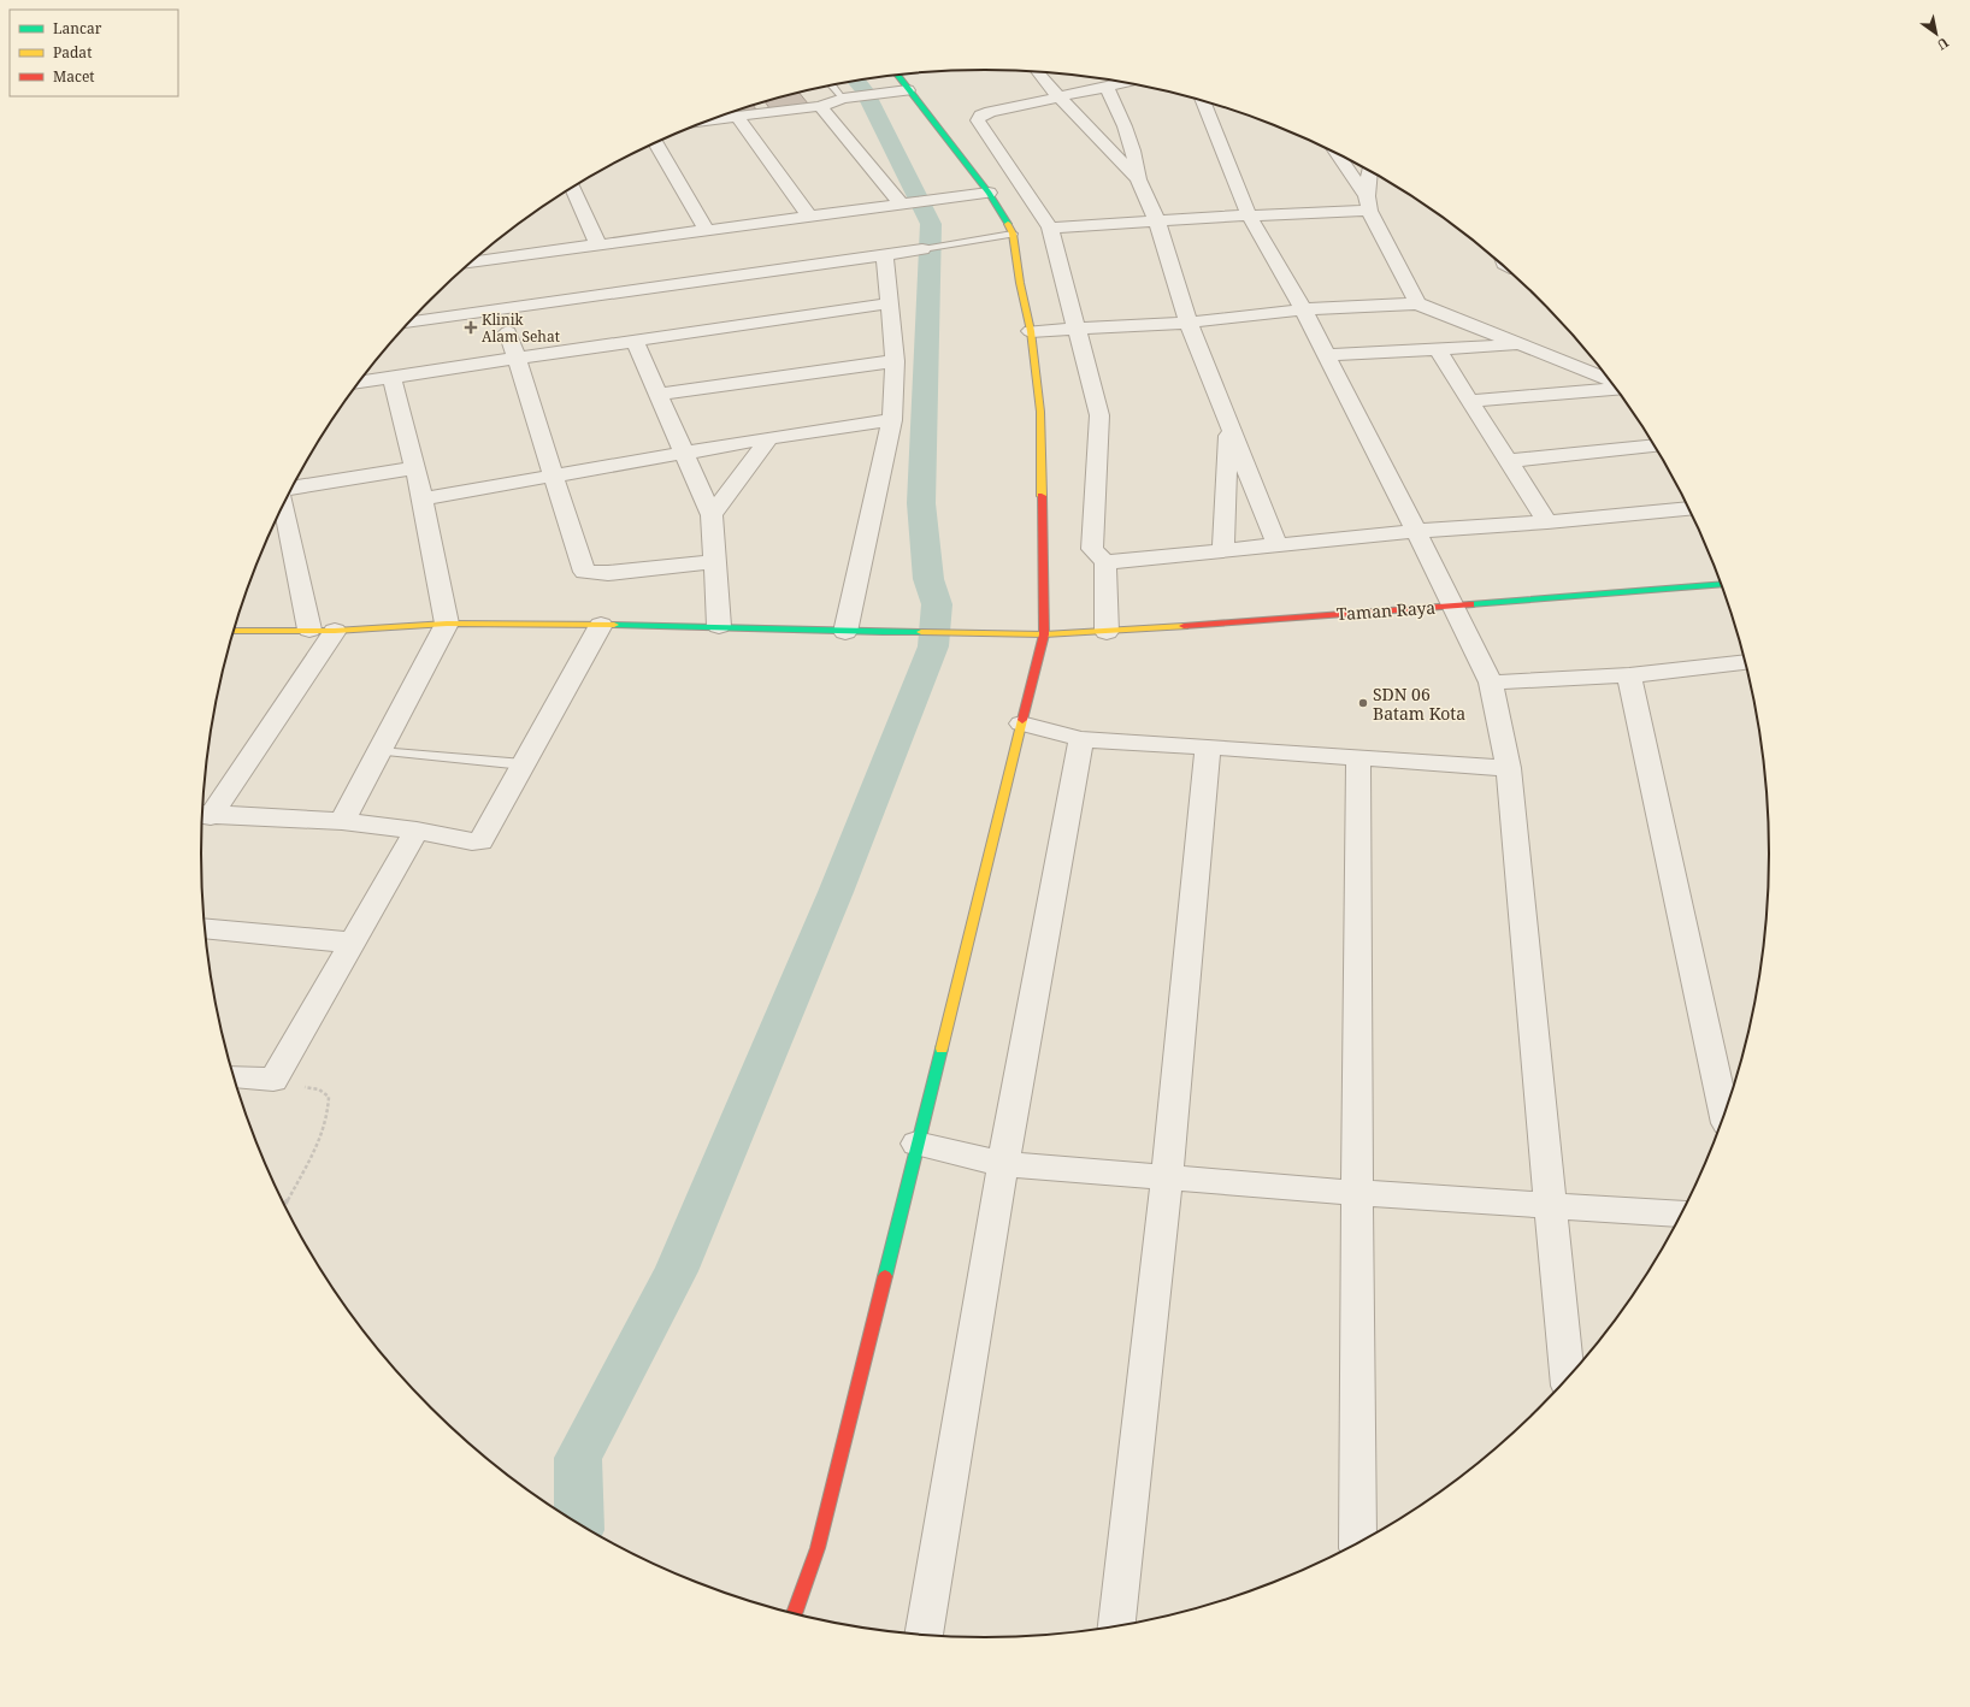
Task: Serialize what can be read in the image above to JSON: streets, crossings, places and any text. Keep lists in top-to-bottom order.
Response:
{
  "streets": {
    "street": ["Taman Raya"]
  },
  "places": {
    "health": ["Klinik Alam Sehat"],
    "other": ["SDN 06 Batam Kota"]
  },
  "legend": ["Lancar", "Padat", "Macet"],
  "north": "bottom right"
}
